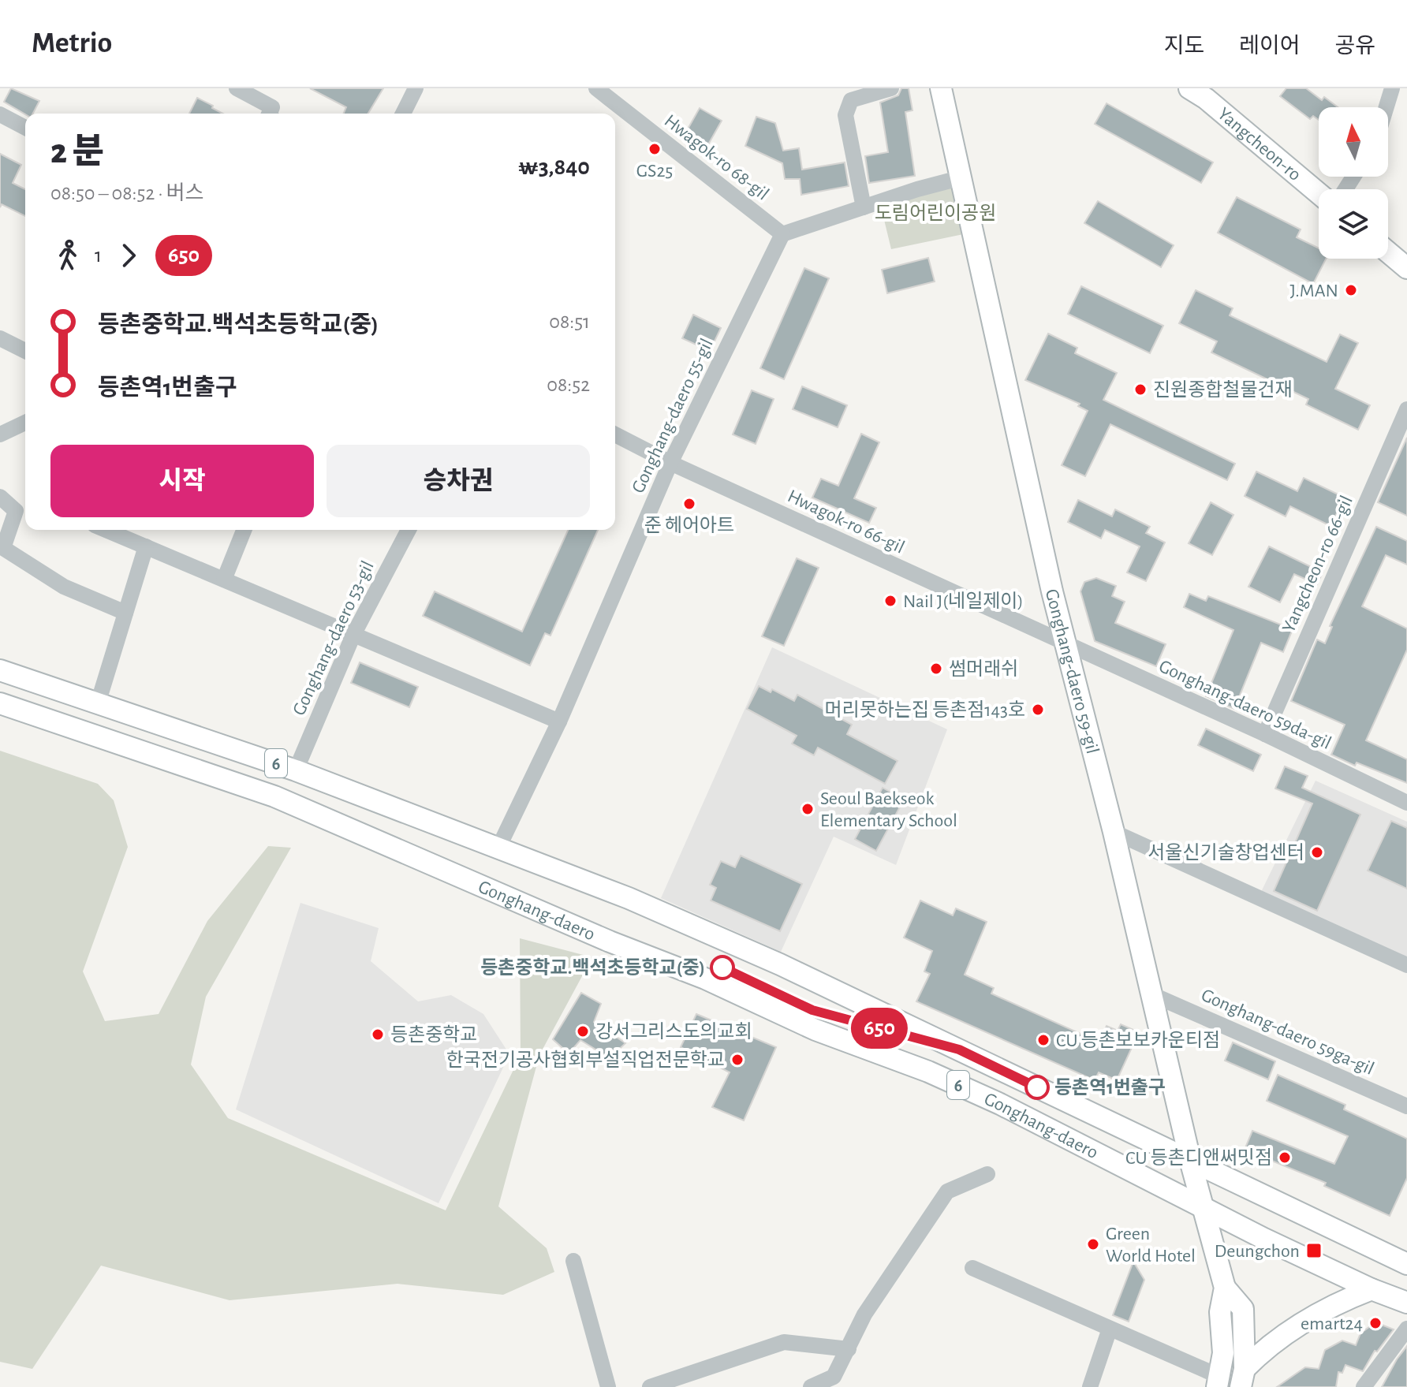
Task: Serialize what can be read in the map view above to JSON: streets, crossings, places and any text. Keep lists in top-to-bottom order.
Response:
{
  "streets": {
    "main road": [
      "Yangcheon-ro",
      "Gonghang-daero 59-gil",
      "6",
      "Gonghang-daero"
    ],
    "street": [
      "Hwagok-ro 68-gil",
      "Gonghang-daero 55-gil",
      "Hwagok-ro 66-gil",
      "Yangcheon-ro 66-gil",
      "Gonghang-daero 53-gil",
      "Gonghang-daero 59da-gil",
      "Gonghang-daero 59ga-gil"
    ]
  },
  "crossings": [
    ["Hwagok-ro 68-gil", "Gonghang-daero 55-gil"],
    ["Gonghang-daero 55-gil", "Hwagok-ro 66-gil"],
    ["Gonghang-daero 55-gil", "Gonghang-daero"],
    ["Hwagok-ro 66-gil", "Gonghang-daero 59-gil"],
    ["Hwagok-ro 66-gil", "Gonghang-daero 59da-gil"],
    ["Yangcheon-ro 66-gil", "Gonghang-daero 59da-gil"],
    ["Gonghang-daero 53-gil", "Gonghang-daero"],
    ["Gonghang-daero 59-gil", "Gonghang-daero 59da-gil"],
    ["Gonghang-daero 59-gil", "Gonghang-daero"],
    ["Gonghang-daero 59-gil", "Gonghang-daero 59ga-gil"]
  ],
  "parks": ["도림어린이공원"],
  "places": {
    "other": [
      "GS25",
      "J.MAN",
      "진원종합철물건재",
      "준 헤어아트",
      "Nail J(네일제이)",
      "썸머래쉬",
      "머리못하는집 등촌점143호",
      "Seoul Baekseok Elementary School",
      "서울신기술창업센터",
      "등촌중학교.백석초등학교(중)",
      "강서그리스도의교회",
      "등촌중학교",
      "CU 등촌보보카운티점",
      "한국전기공사협회부설직업전문학교",
      "등촌역1번출구",
      "CU 등촌디앤써밋점",
      "Green World Hotel",
      "emart24"
    ],
    "transit": ["Deungchon"]
  },
  "lines": ["bus line 650"],
  "north": "top",
  "page": {
    "header": "Metrio",
    "nav": ["지도", "레이어", "공유"],
    "on_map": "650",
    "heading": ["2 분", "08:50 – 08:52 · 버스", "₩3,840"],
    "legs": ["1", "650"],
    "list": [
      {
        "name": "등촌중학교.백석초등학교(중)",
        "value": "08:51"
      },
      {
        "name": "등촌역1번출구",
        "value": "08:52"
      }
    ],
    "buttons": ["시작", "승차권"]
  }
}
